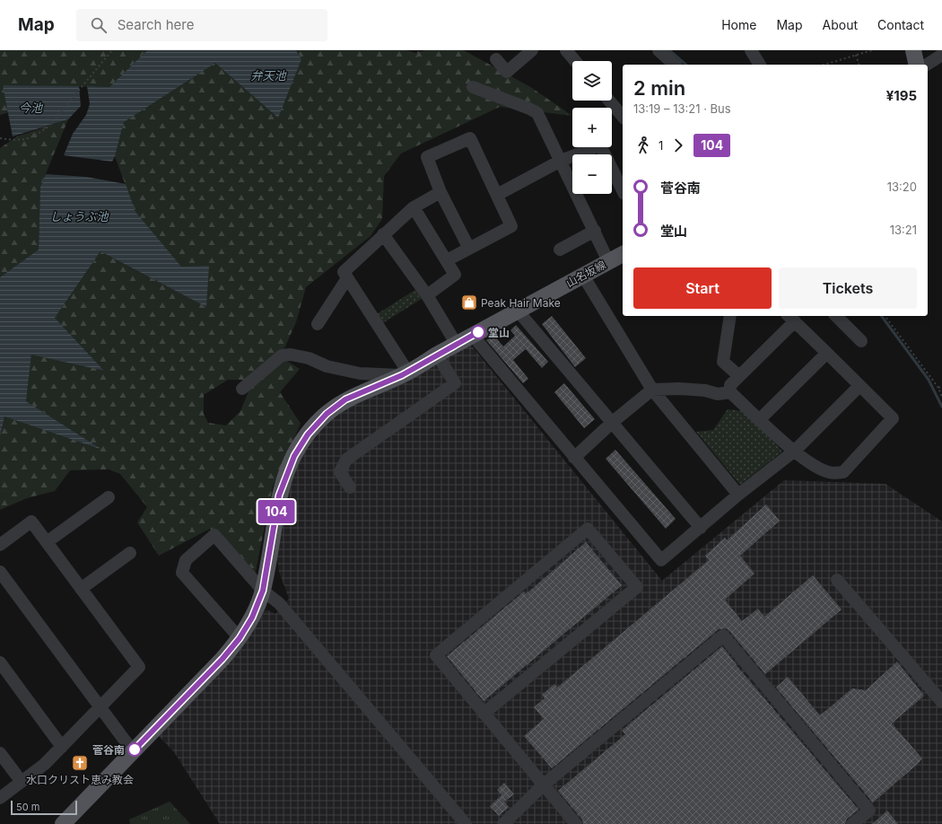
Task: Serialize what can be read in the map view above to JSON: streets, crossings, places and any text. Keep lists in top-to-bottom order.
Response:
{
  "streets": {
    "main road": ["山名坂線"]
  },
  "water": ["弁天池", "今池", "しょうぶ池"],
  "places": {
    "shop": ["Peak Hair Make"],
    "other": ["堂山", "菅谷南"],
    "church": ["水口クリスト恵み教会"]
  },
  "lines": ["bus line 104"],
  "scale_bar": "50 m",
  "page": {
    "header": "Map",
    "search": "Search here",
    "nav": [
      "Home",
      "Map",
      "About",
      "Contact"
    ],
    "on_map": "104",
    "map_buttons": ["+", "−"],
    "heading": ["2 min", "13:19 – 13:21 · Bus", "¥195"],
    "legs": ["1", "104"],
    "list": [
      {
        "name": "菅谷南",
        "value": "13:20"
      },
      {
        "name": "堂山",
        "value": "13:21"
      }
    ],
    "buttons": ["Start", "Tickets"],
    "scale": "50 m"
  }
}
